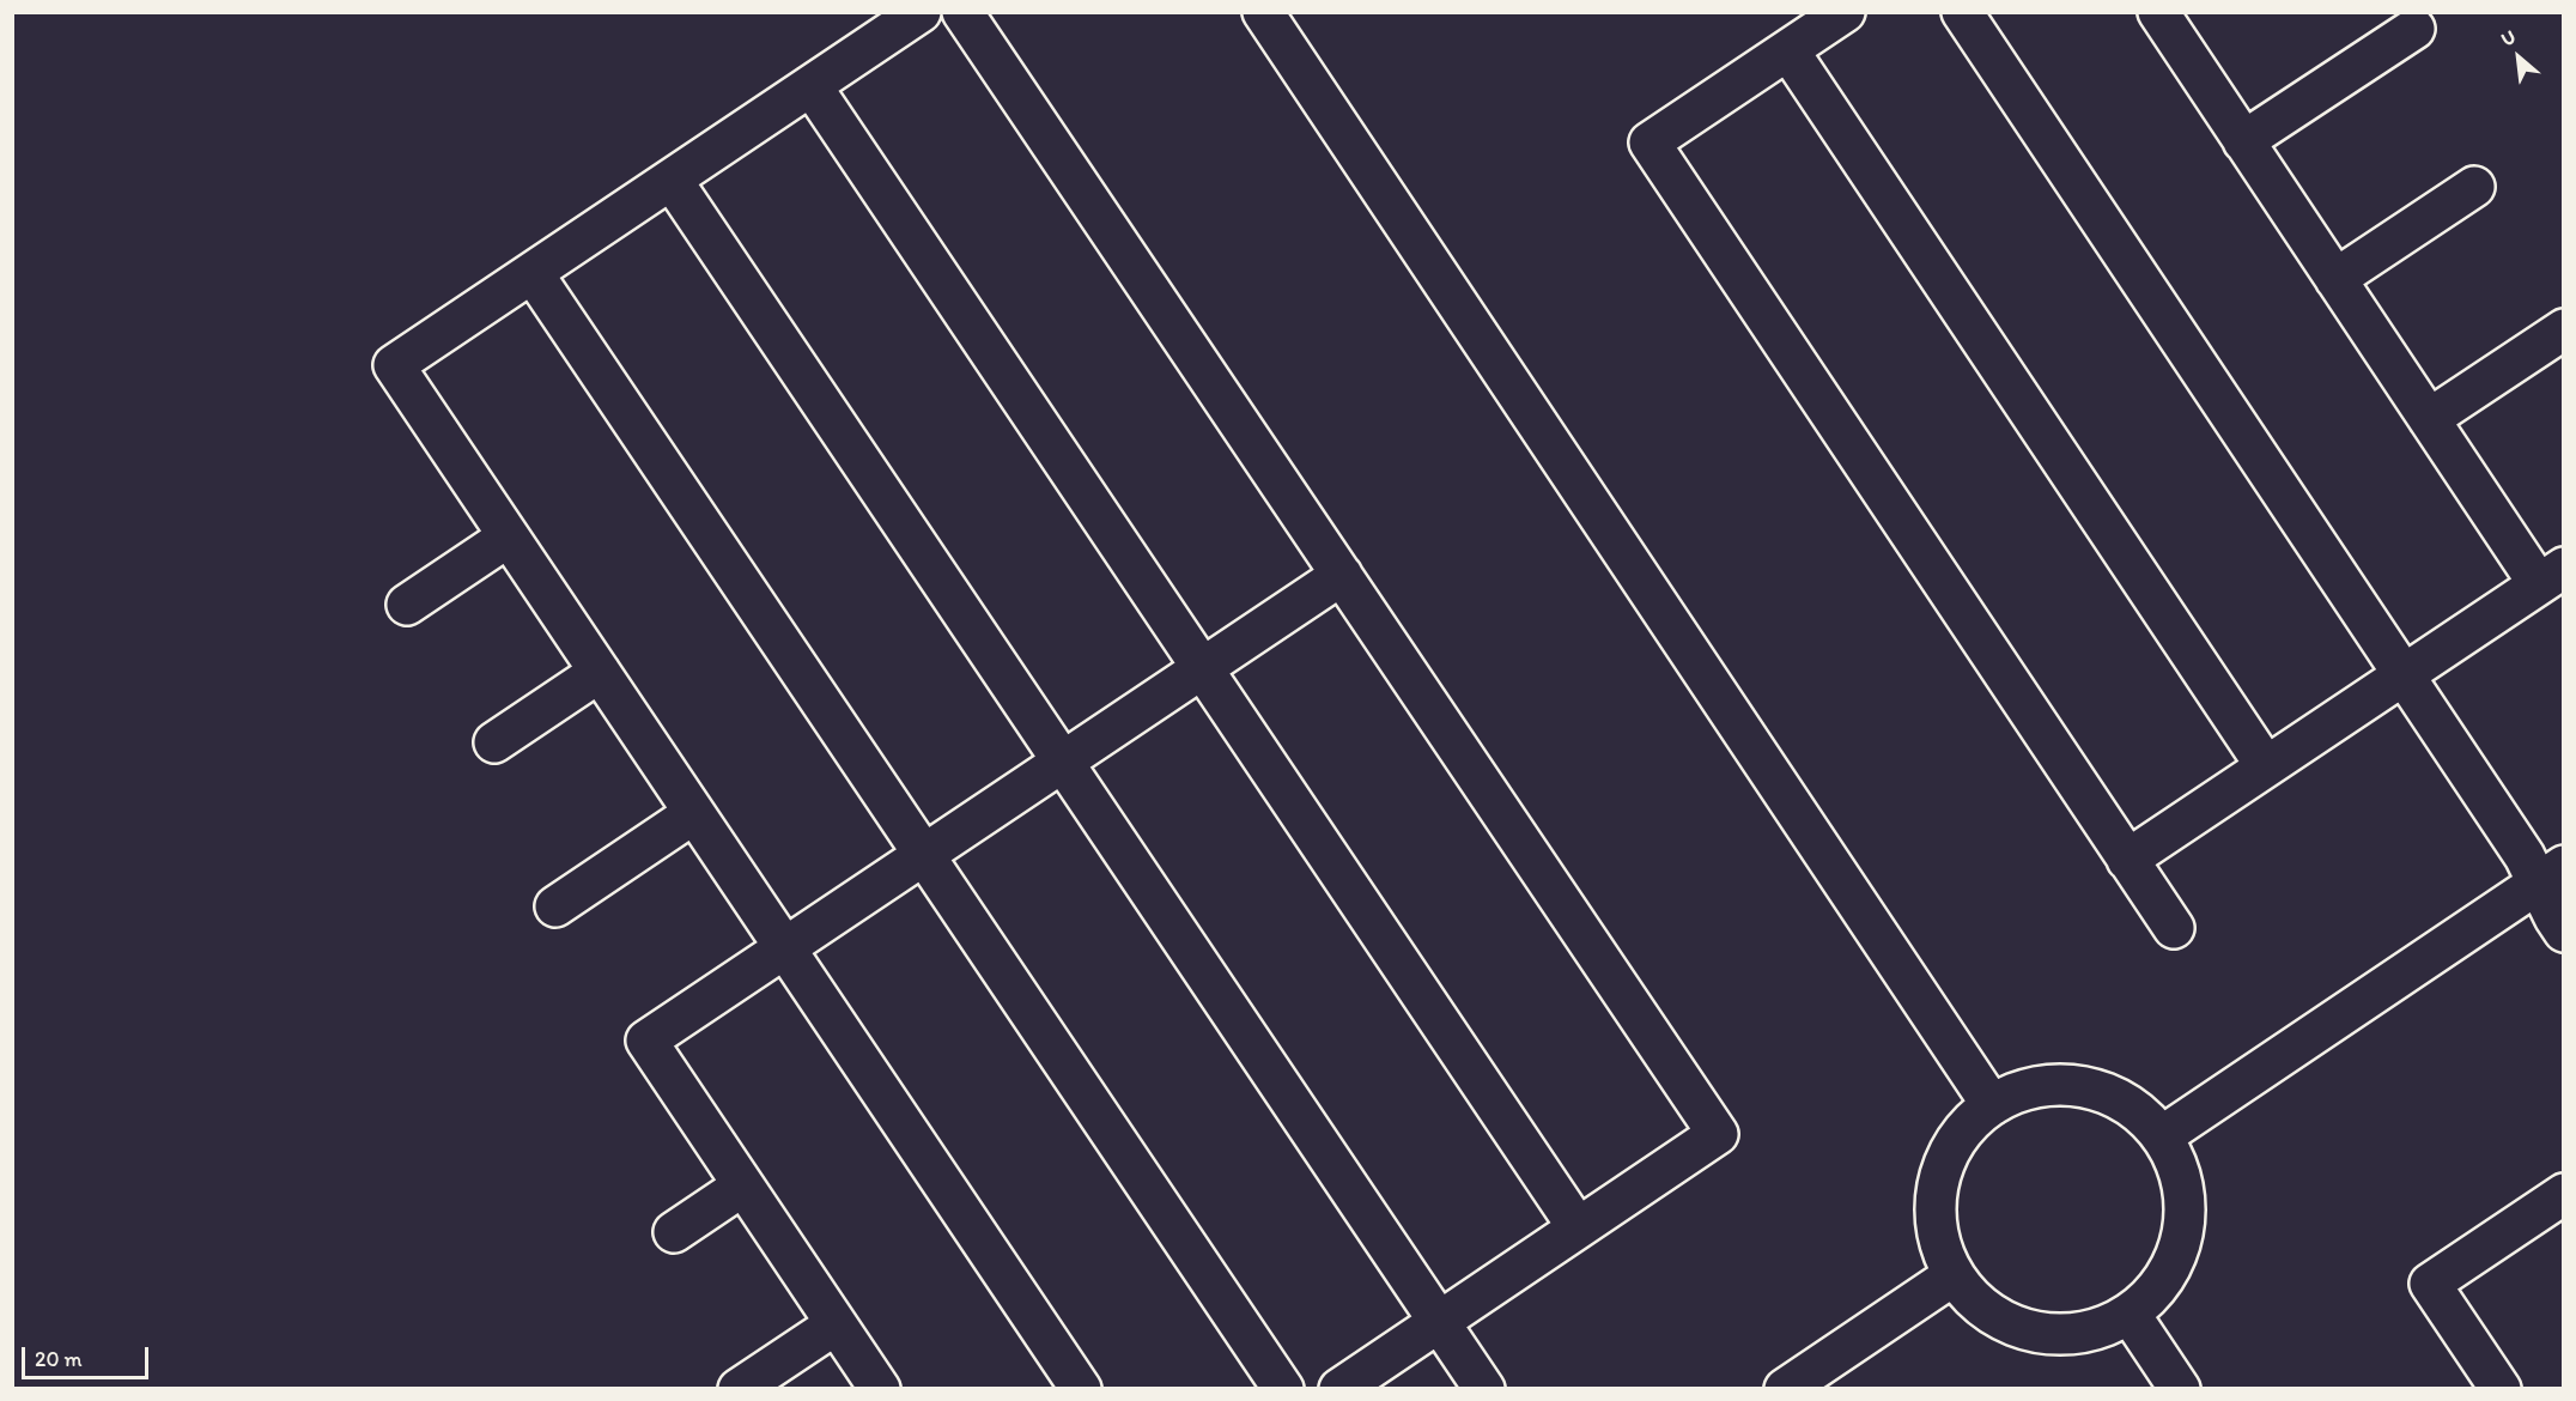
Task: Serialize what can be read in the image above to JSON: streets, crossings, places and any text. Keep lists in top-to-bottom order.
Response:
{
  "scale_bar": "20 m",
  "north": "top left"
}
